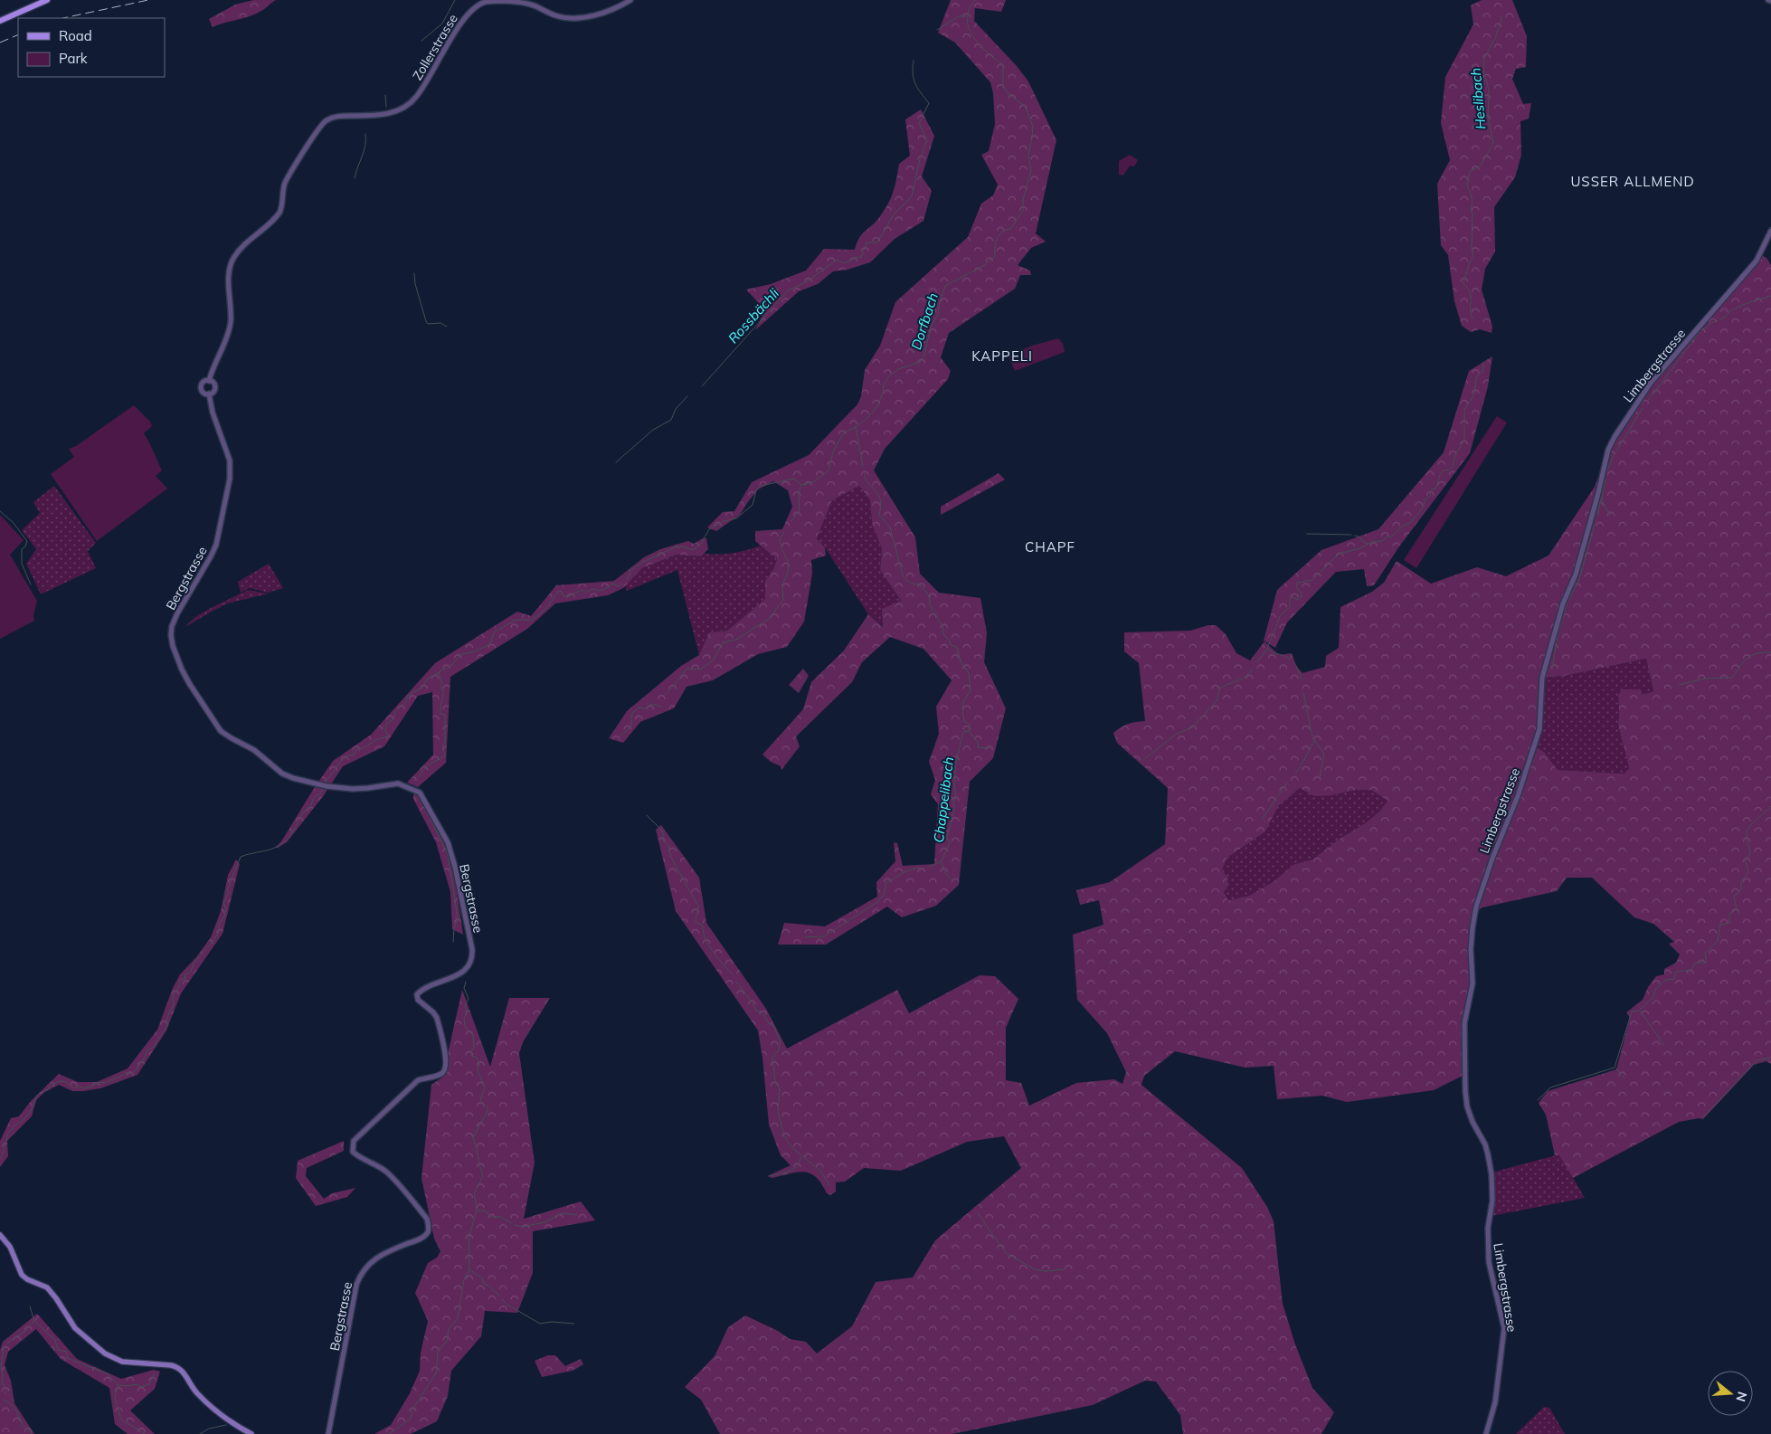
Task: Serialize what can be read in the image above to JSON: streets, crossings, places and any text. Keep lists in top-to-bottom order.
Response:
{
  "streets": {
    "street": ["Zollerstrasse", "Limbergstrasse", "Bergstrasse"]
  },
  "crossings": [
    ["Zollerstrasse", "Bergstrasse"]
  ],
  "districts": ["USSER ALLMEND", "KAPPELI", "CHAPF"],
  "water": [
    "Heslibach",
    "Rossbächli",
    "Dorfbach",
    "Chappelibach"
  ],
  "legend": ["Road", "Park"],
  "north": "right"
}
